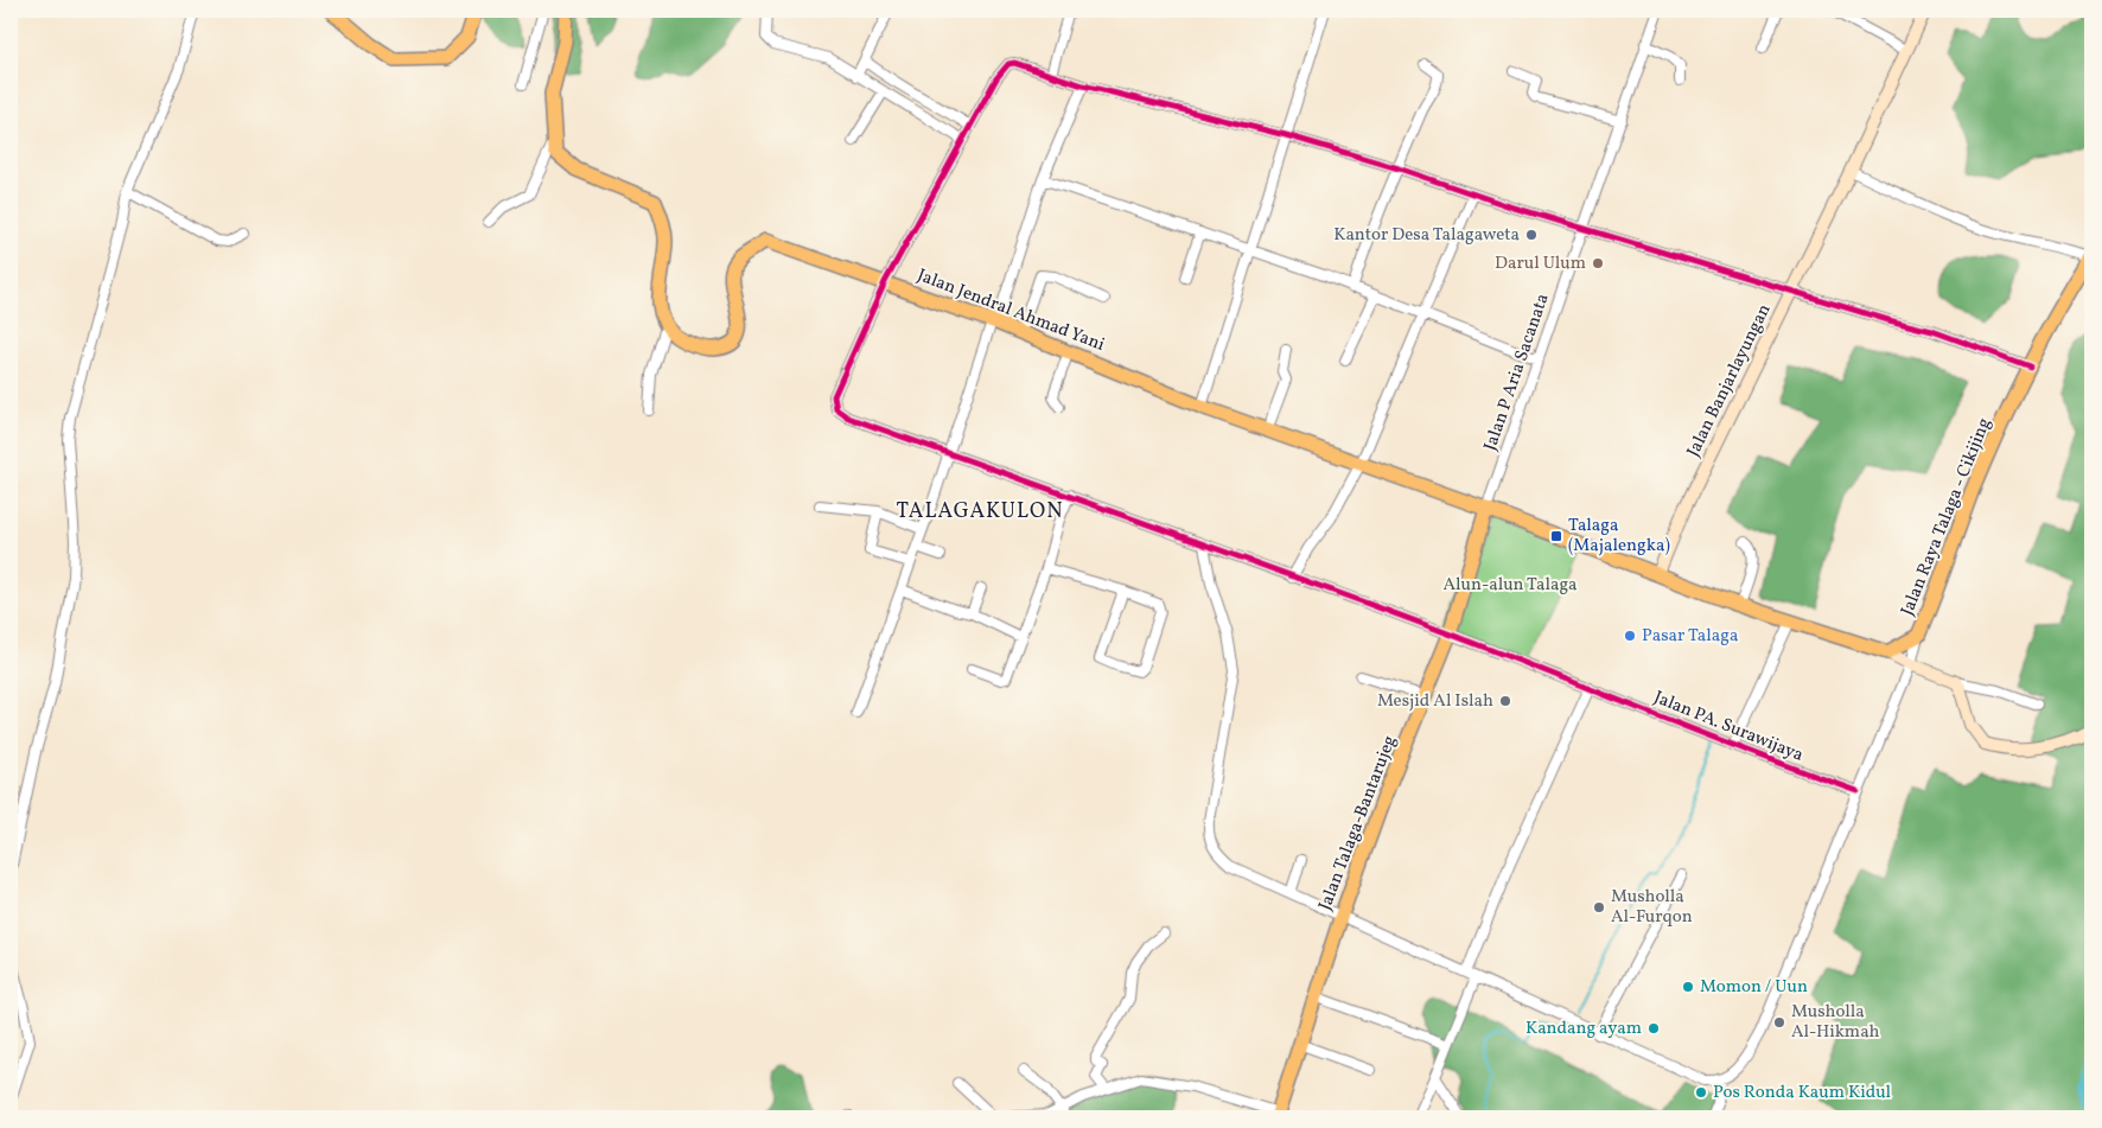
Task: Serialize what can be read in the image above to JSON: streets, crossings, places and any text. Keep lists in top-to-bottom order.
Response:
{
  "streets": {
    "main road": ["Jalan Jendral Ahmad Yani", "Jalan Raya Talaga - Cikijing", "Jalan Talaga-Bantarujeg"],
    "street": ["Jalan P Aria Sacanata", "Jalan Banjarlayungan", "Jalan PA. Surawijaya"]
  },
  "crossings": [
    ["Jalan Jendral Ahmad Yani", "Jalan P Aria Sacanata"],
    ["Jalan Jendral Ahmad Yani", "Jalan PA. Surawijaya"],
    ["Jalan Jendral Ahmad Yani", "Jalan Talaga-Bantarujeg"],
    ["Jalan P Aria Sacanata", "Jalan Talaga-Bantarujeg"],
    ["Jalan PA. Surawijaya", "Jalan Talaga-Bantarujeg"]
  ],
  "districts": ["TALAGAKULON"],
  "parks": ["Alun-alun Talaga"],
  "places": {
    "other": [
      "Kantor Desa Talagaweta",
      "Darul Ulum",
      "Pasar Talaga",
      "Mesjid Al Islah",
      "Musholla Al-Furqon",
      "Momon / Uun",
      "Musholla Al-Hikmah",
      "Kandang ayam",
      "Pos Ronda Kaum Kidul"
    ],
    "transit": ["Talaga (Majalengka)"]
  }
}
